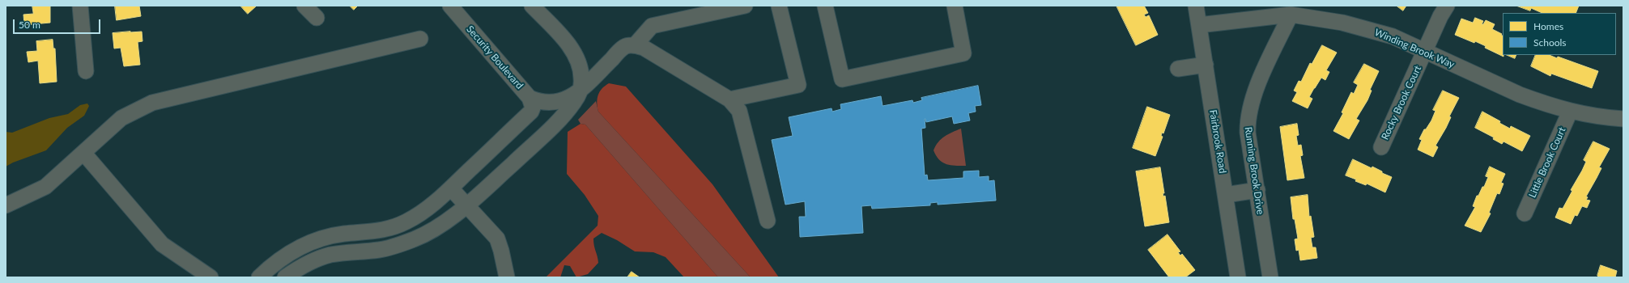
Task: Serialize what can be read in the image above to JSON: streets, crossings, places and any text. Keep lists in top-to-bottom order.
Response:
{
  "streets": {
    "street": [
      "Winding Brook Way",
      "Security Boulevard",
      "Rocky Brook Court",
      "Fairbrook Road",
      "Little Brook Court",
      "Running Brook Drive"
    ]
  },
  "crossings": [
    ["Winding Brook Way", "Rocky Brook Court"],
    ["Winding Brook Way", "Fairbrook Road"],
    ["Winding Brook Way", "Little Brook Court"],
    ["Winding Brook Way", "Running Brook Drive"]
  ],
  "legend": ["Homes", "Schools"],
  "scale_bar": "50 m"
}
